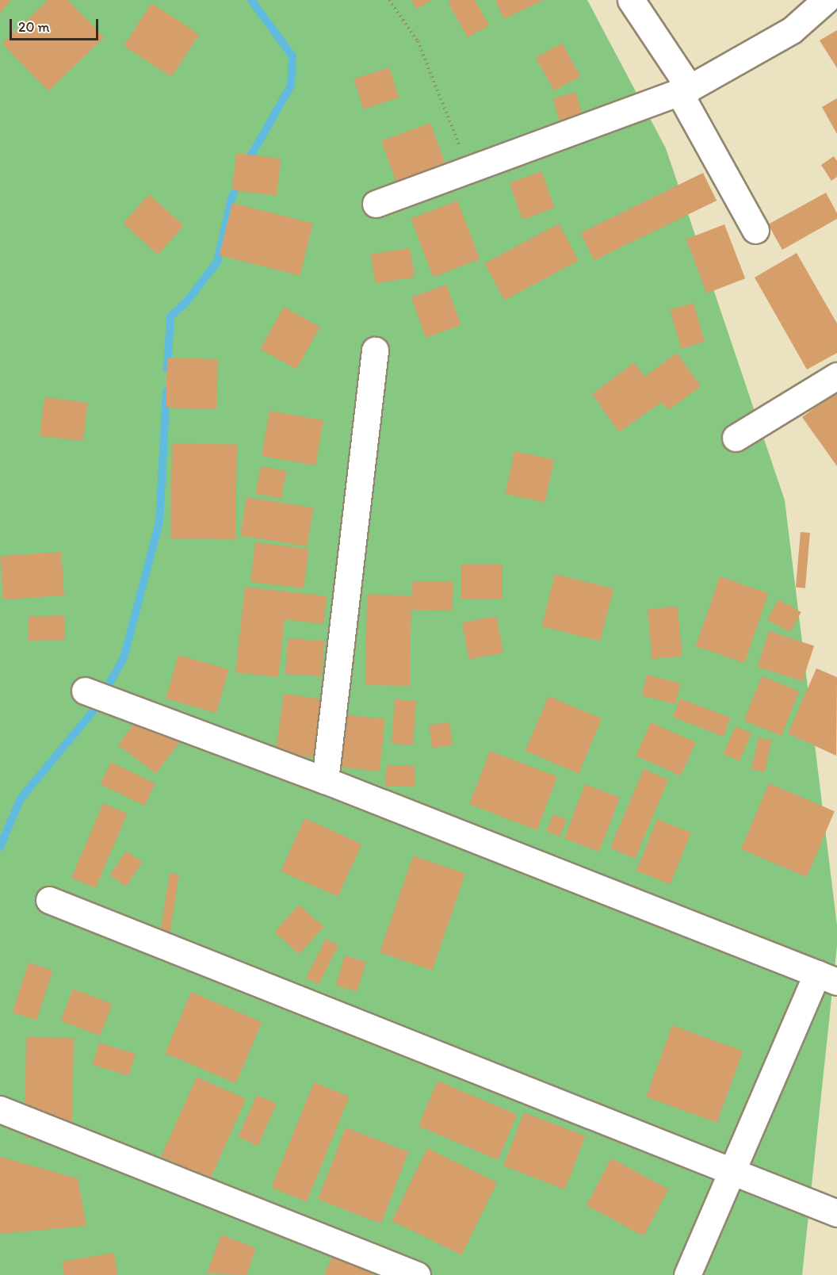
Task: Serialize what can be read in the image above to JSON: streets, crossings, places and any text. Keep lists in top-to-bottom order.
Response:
{
  "scale_bar": "20 m"
}
